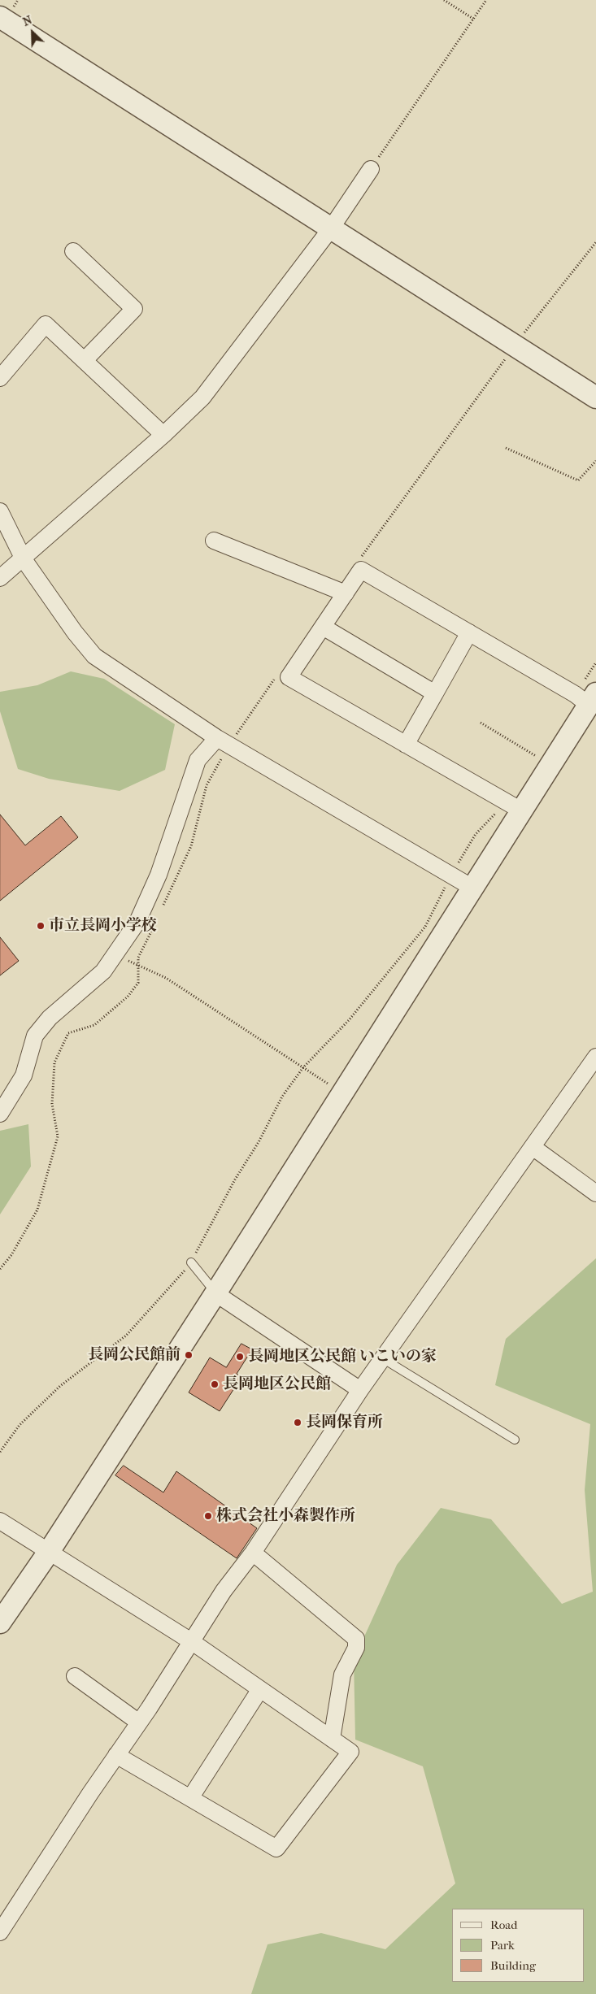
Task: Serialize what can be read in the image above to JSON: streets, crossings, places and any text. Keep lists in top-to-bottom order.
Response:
{
  "places": [
    "市立長岡小学校",
    "長岡公民館前",
    "長岡地区公民館 いこいの家",
    "長岡地区公民館",
    "長岡保育所",
    "株式会社小森製作所"
  ],
  "legend": ["Road", "Park", "Building"],
  "north": "top left"
}
